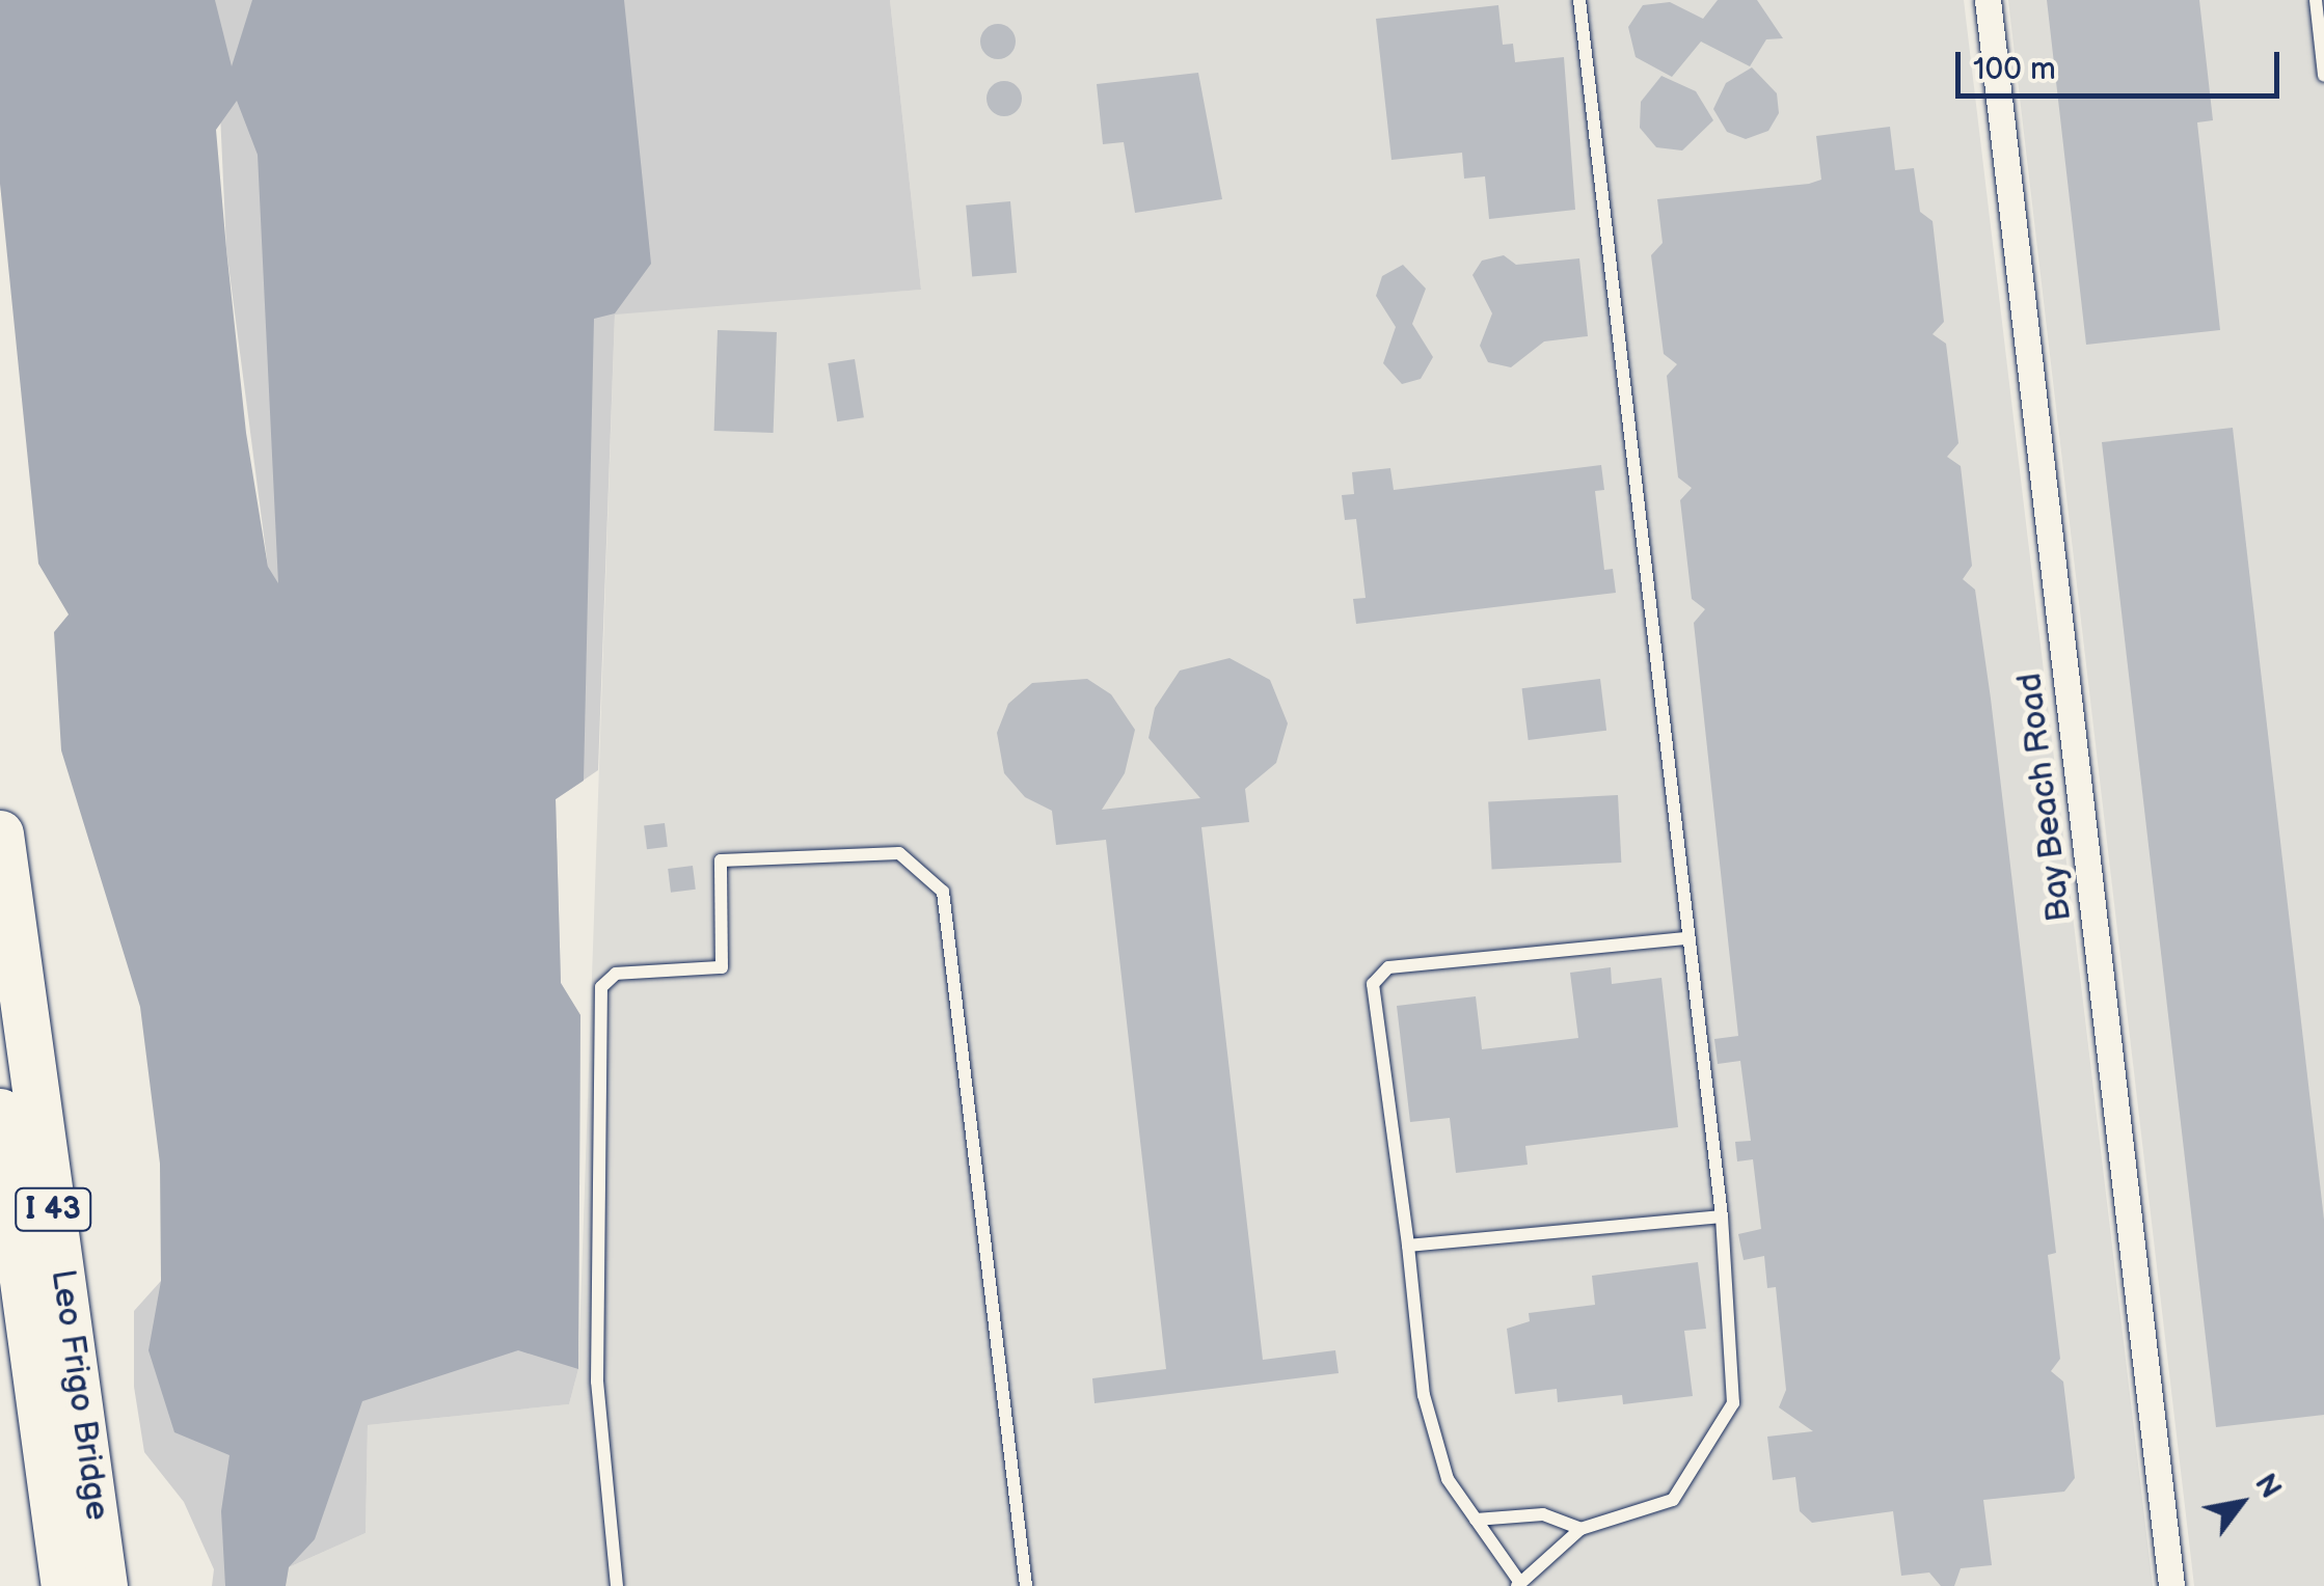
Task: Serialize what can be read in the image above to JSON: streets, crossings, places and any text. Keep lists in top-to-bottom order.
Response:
{
  "streets": {
    "highway": ["I 43", "Leo Frigo Bridge"],
    "street": ["Bay Beach Road"]
  },
  "scale_bar": "100 m",
  "north": "top right"
}
